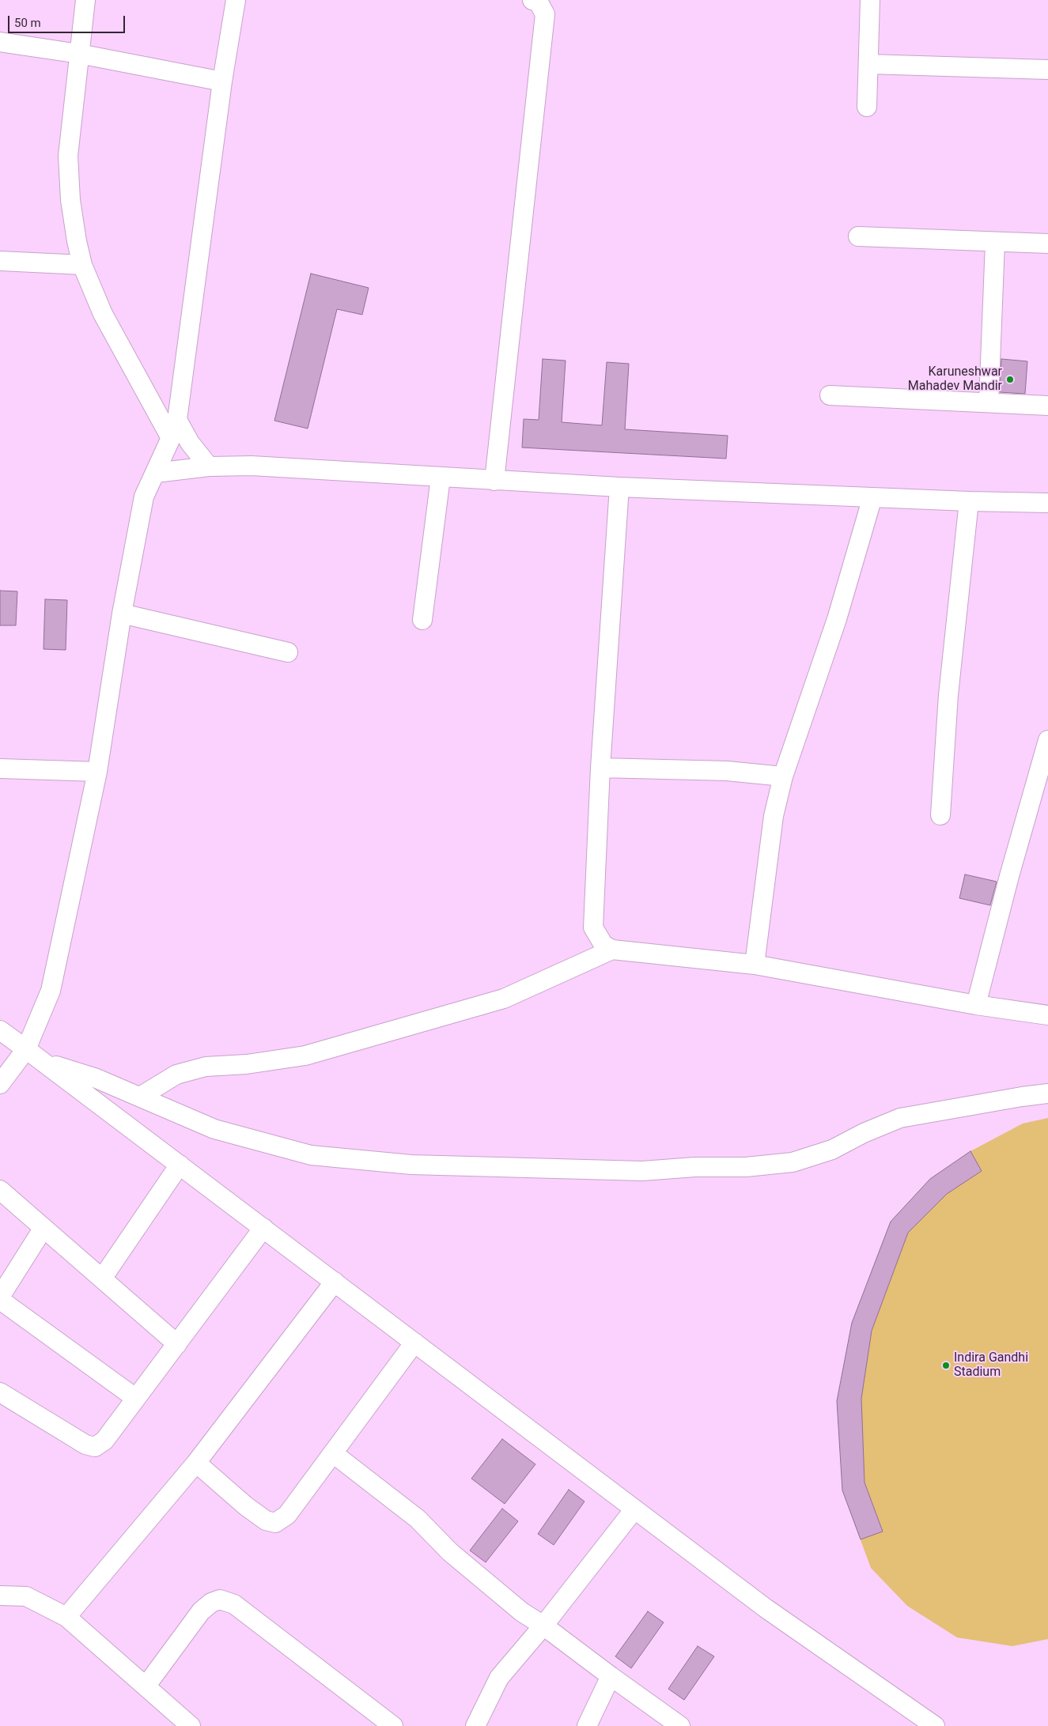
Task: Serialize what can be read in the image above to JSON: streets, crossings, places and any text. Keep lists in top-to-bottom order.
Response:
{
  "places": ["Karuneshwar Mahadev Mandir", "Indira Gandhi Stadium"],
  "scale_bar": "50 m"
}
